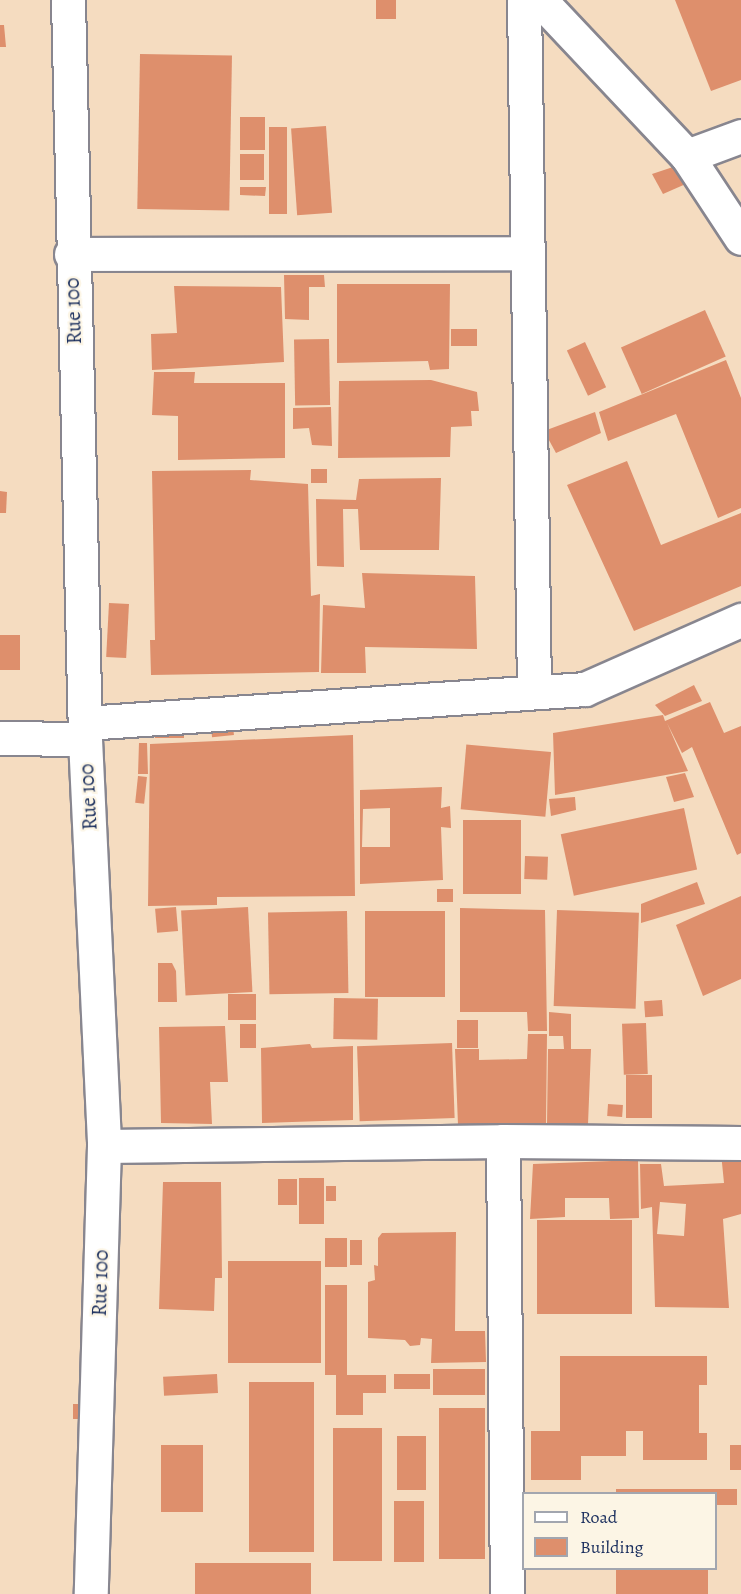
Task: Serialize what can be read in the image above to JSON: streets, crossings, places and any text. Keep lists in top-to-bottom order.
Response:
{
  "streets": {
    "street": ["Rue 100"]
  },
  "legend": ["Road", "Building"]
}
